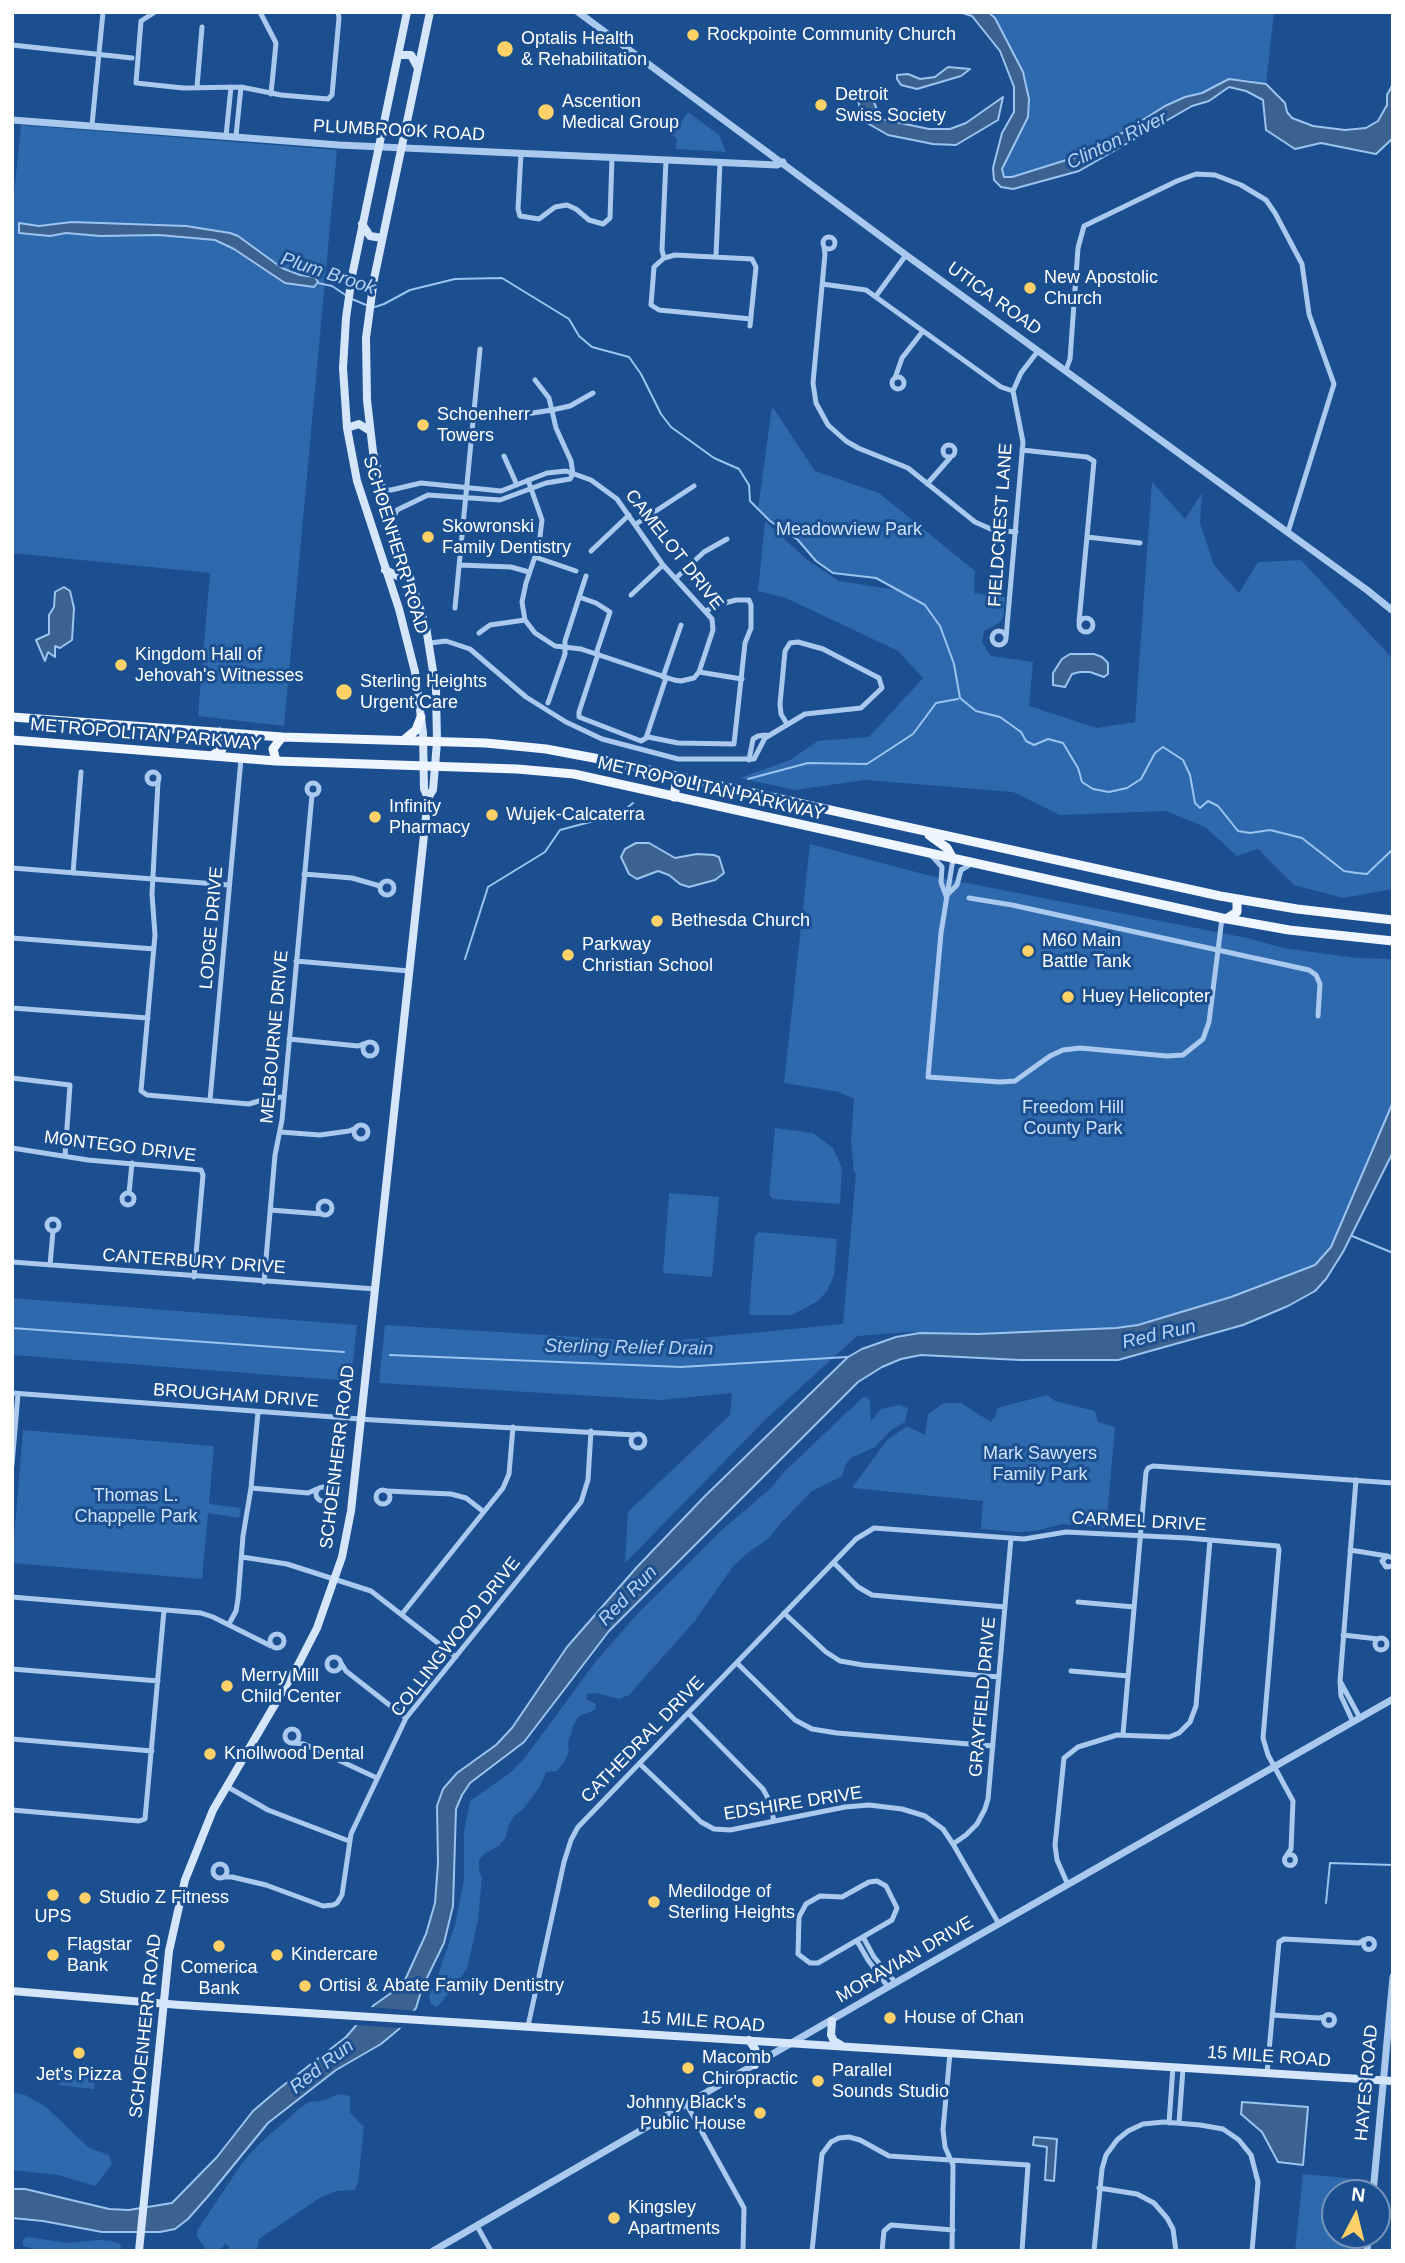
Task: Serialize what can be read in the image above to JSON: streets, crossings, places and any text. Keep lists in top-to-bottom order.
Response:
{
  "streets": {
    "main road": ["SCHOENHERR ROAD", "METROPOLITAN PARKWAY", "15 MILE ROAD"],
    "street": [
      "PLUMBROOK ROAD",
      "UTICA ROAD",
      "FIELDCREST LANE",
      "CAMELOT DRIVE",
      "LODGE DRIVE",
      "MELBOURNE DRIVE",
      "MONTEGO DRIVE",
      "CANTERBURY DRIVE",
      "BROUGHAM DRIVE",
      "CARMEL DRIVE",
      "COLLINGWOOD DRIVE",
      "GRAYFIELD DRIVE",
      "CATHEDRAL DRIVE",
      "EDSHIRE DRIVE",
      "MORAVIAN DRIVE",
      "HAYES ROAD"
    ]
  },
  "crossings": [
    ["PLUMBROOK ROAD", "UTICA ROAD"],
    ["PLUMBROOK ROAD", "SCHOENHERR ROAD"],
    ["SCHOENHERR ROAD", "CAMELOT DRIVE"],
    ["SCHOENHERR ROAD", "METROPOLITAN PARKWAY"],
    ["SCHOENHERR ROAD", "CANTERBURY DRIVE"],
    ["SCHOENHERR ROAD", "BROUGHAM DRIVE"],
    ["SCHOENHERR ROAD", "15 MILE ROAD"],
    ["METROPOLITAN PARKWAY", "LODGE DRIVE"],
    ["MELBOURNE DRIVE", "CANTERBURY DRIVE"],
    ["MONTEGO DRIVE", "CANTERBURY DRIVE"],
    ["BROUGHAM DRIVE", "COLLINGWOOD DRIVE"],
    ["CARMEL DRIVE", "GRAYFIELD DRIVE"],
    ["CARMEL DRIVE", "CATHEDRAL DRIVE"],
    ["CARMEL DRIVE", "MORAVIAN DRIVE"],
    ["GRAYFIELD DRIVE", "EDSHIRE DRIVE"],
    ["CATHEDRAL DRIVE", "EDSHIRE DRIVE"],
    ["CATHEDRAL DRIVE", "15 MILE ROAD"],
    ["EDSHIRE DRIVE", "MORAVIAN DRIVE"],
    ["MORAVIAN DRIVE", "15 MILE ROAD"],
    ["15 MILE ROAD", "HAYES ROAD"]
  ],
  "water": [
    "Clinton River",
    "Plum Brook",
    "Red Run",
    "Sterling Relief Drain"
  ],
  "parks": [
    "Meadowview Park",
    "Freedom Hill County Park",
    "Mark Sawyers Family Park",
    "Thomas L. Chappelle Park"
  ],
  "places": [
    "Rockpointe Community Church",
    "Optalis Health & Rehabilitation",
    "Detroit Swiss Society",
    "Ascention Medical Group",
    "New Apostolic Church",
    "Schoenherr Towers",
    "Skowronski Family Dentistry",
    "Kingdom Hall of Jehovah's Witnesses",
    "Sterling Heights Urgent Care",
    "Wujek-Calcaterra",
    "Infinity Pharmacy",
    "Bethesda Church",
    "M60 Main Battle Tank",
    "Parkway Christian School",
    "Huey Helicopter",
    "Merry Mill Child Center",
    "Knollwood Dental",
    "UPS",
    "Studio Z Fitness",
    "Medilodge of Sterling Heights",
    "Comerica Bank",
    "Flagstar Bank",
    "Kindercare",
    "Ortisi & Abate Family Dentistry",
    "House of Chan",
    "Jet's Pizza",
    "Macomb Chiropractic",
    "Parallel Sounds Studio",
    "Johnny Black's Public House",
    "Kingsley Apartments"
  ],
  "north": "top"
}
